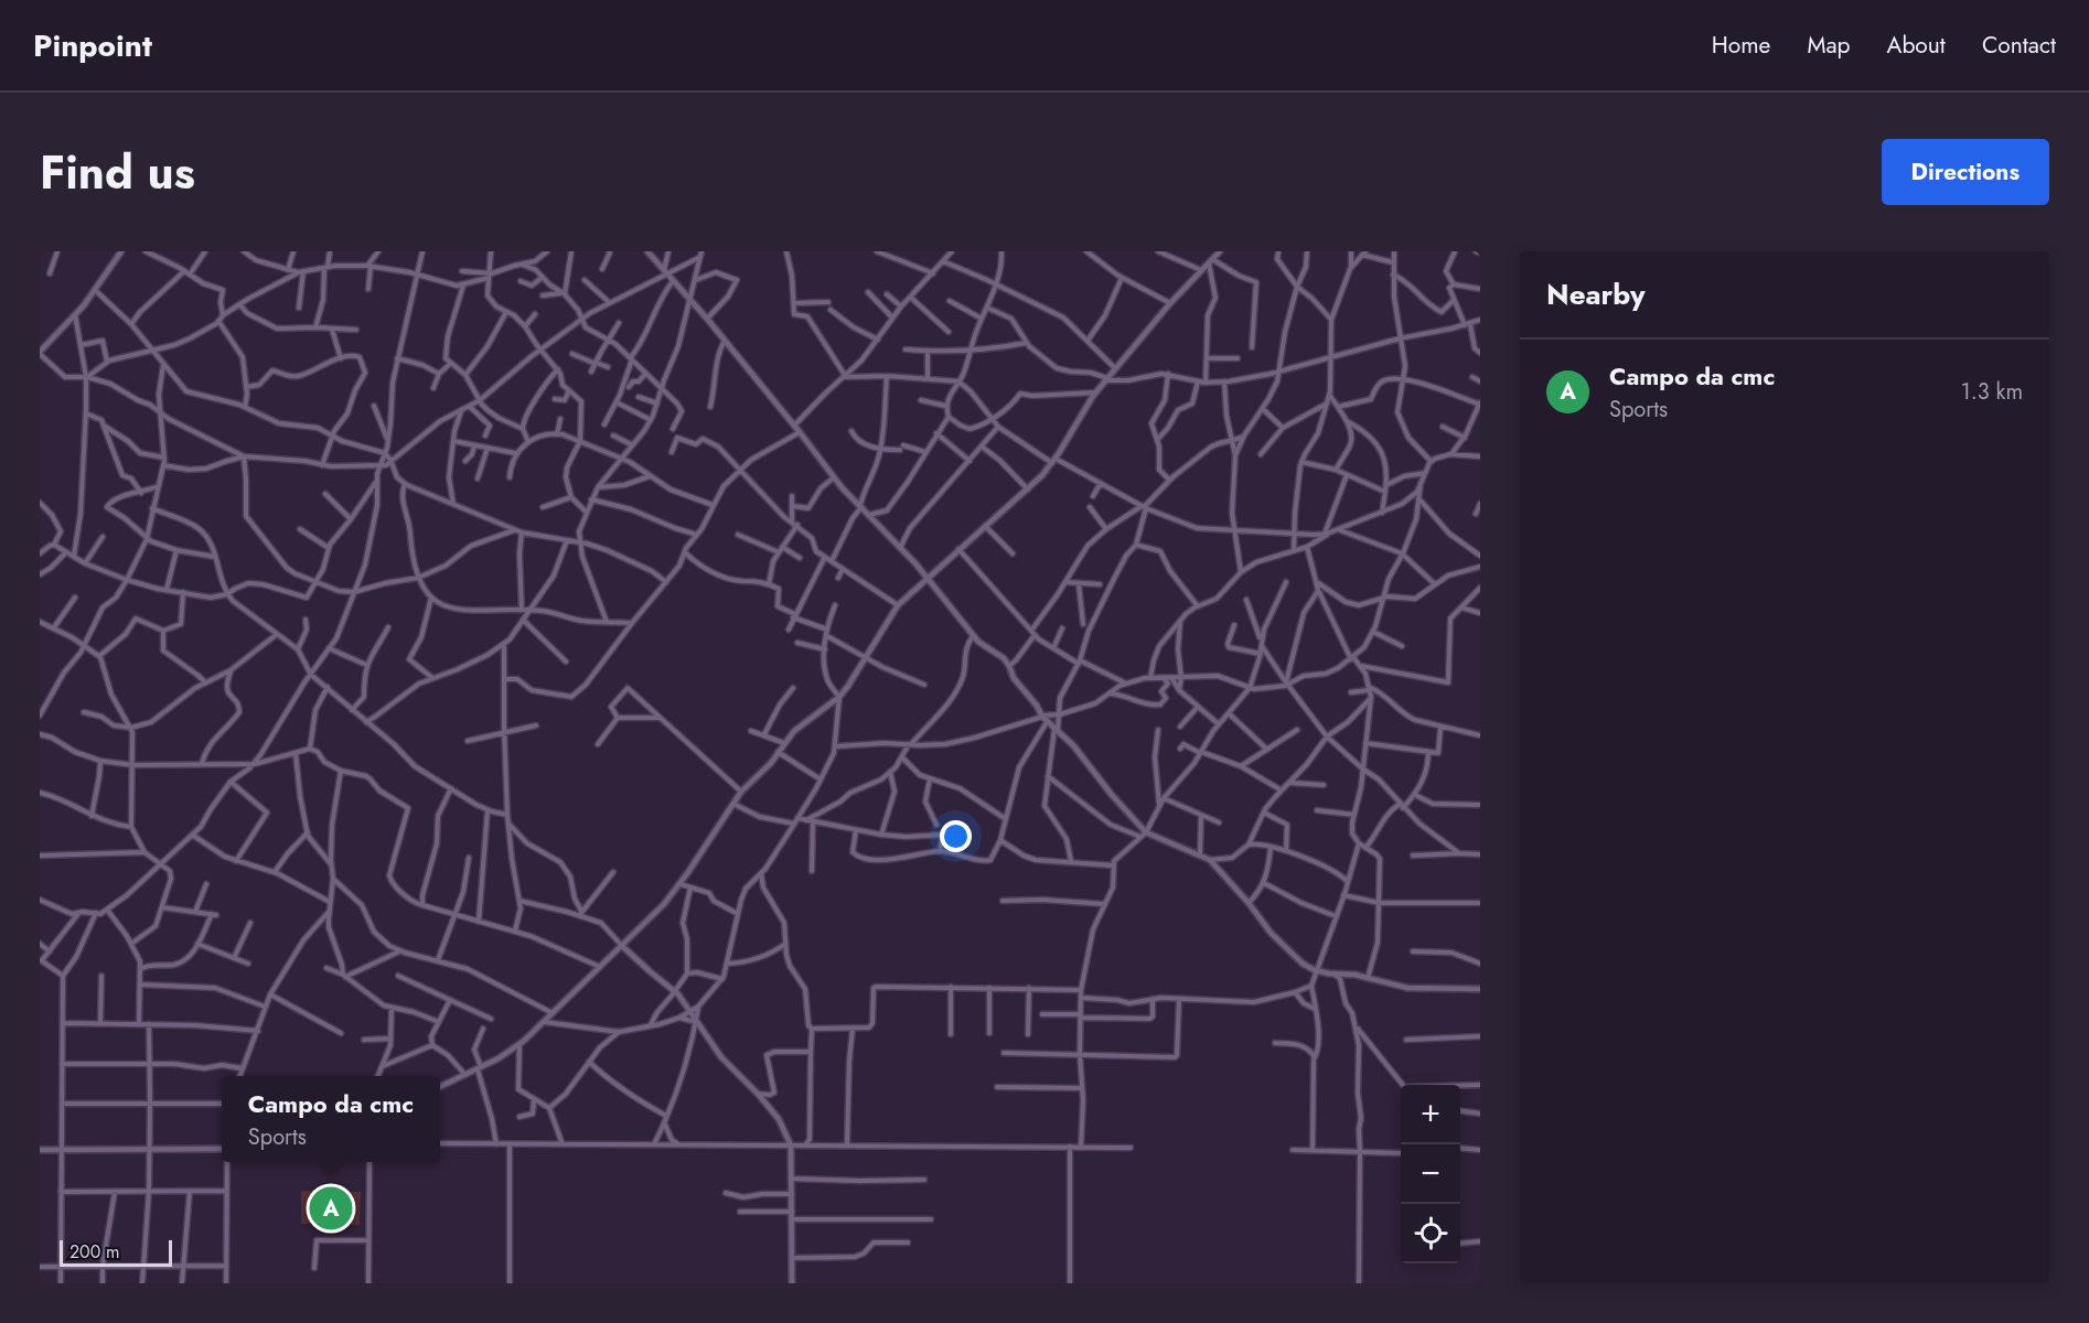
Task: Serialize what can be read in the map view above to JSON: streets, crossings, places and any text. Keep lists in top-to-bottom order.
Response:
{
  "scale_bar": "200 m",
  "page": {
    "header": "Pinpoint",
    "nav": [
      "Home",
      "Map",
      "About",
      "Contact"
    ],
    "title": "Find us",
    "buttons": "Directions",
    "heading": "Nearby",
    "list": [
      {
        "mark": "A",
        "name": "Campo da cmc",
        "note": "Sports",
        "value": "1.3 km"
      }
    ],
    "popup": ["Campo da cmc", "Sports"],
    "map_buttons": ["+", "−"],
    "pins": "A",
    "scale": "200 m"
  }
}
